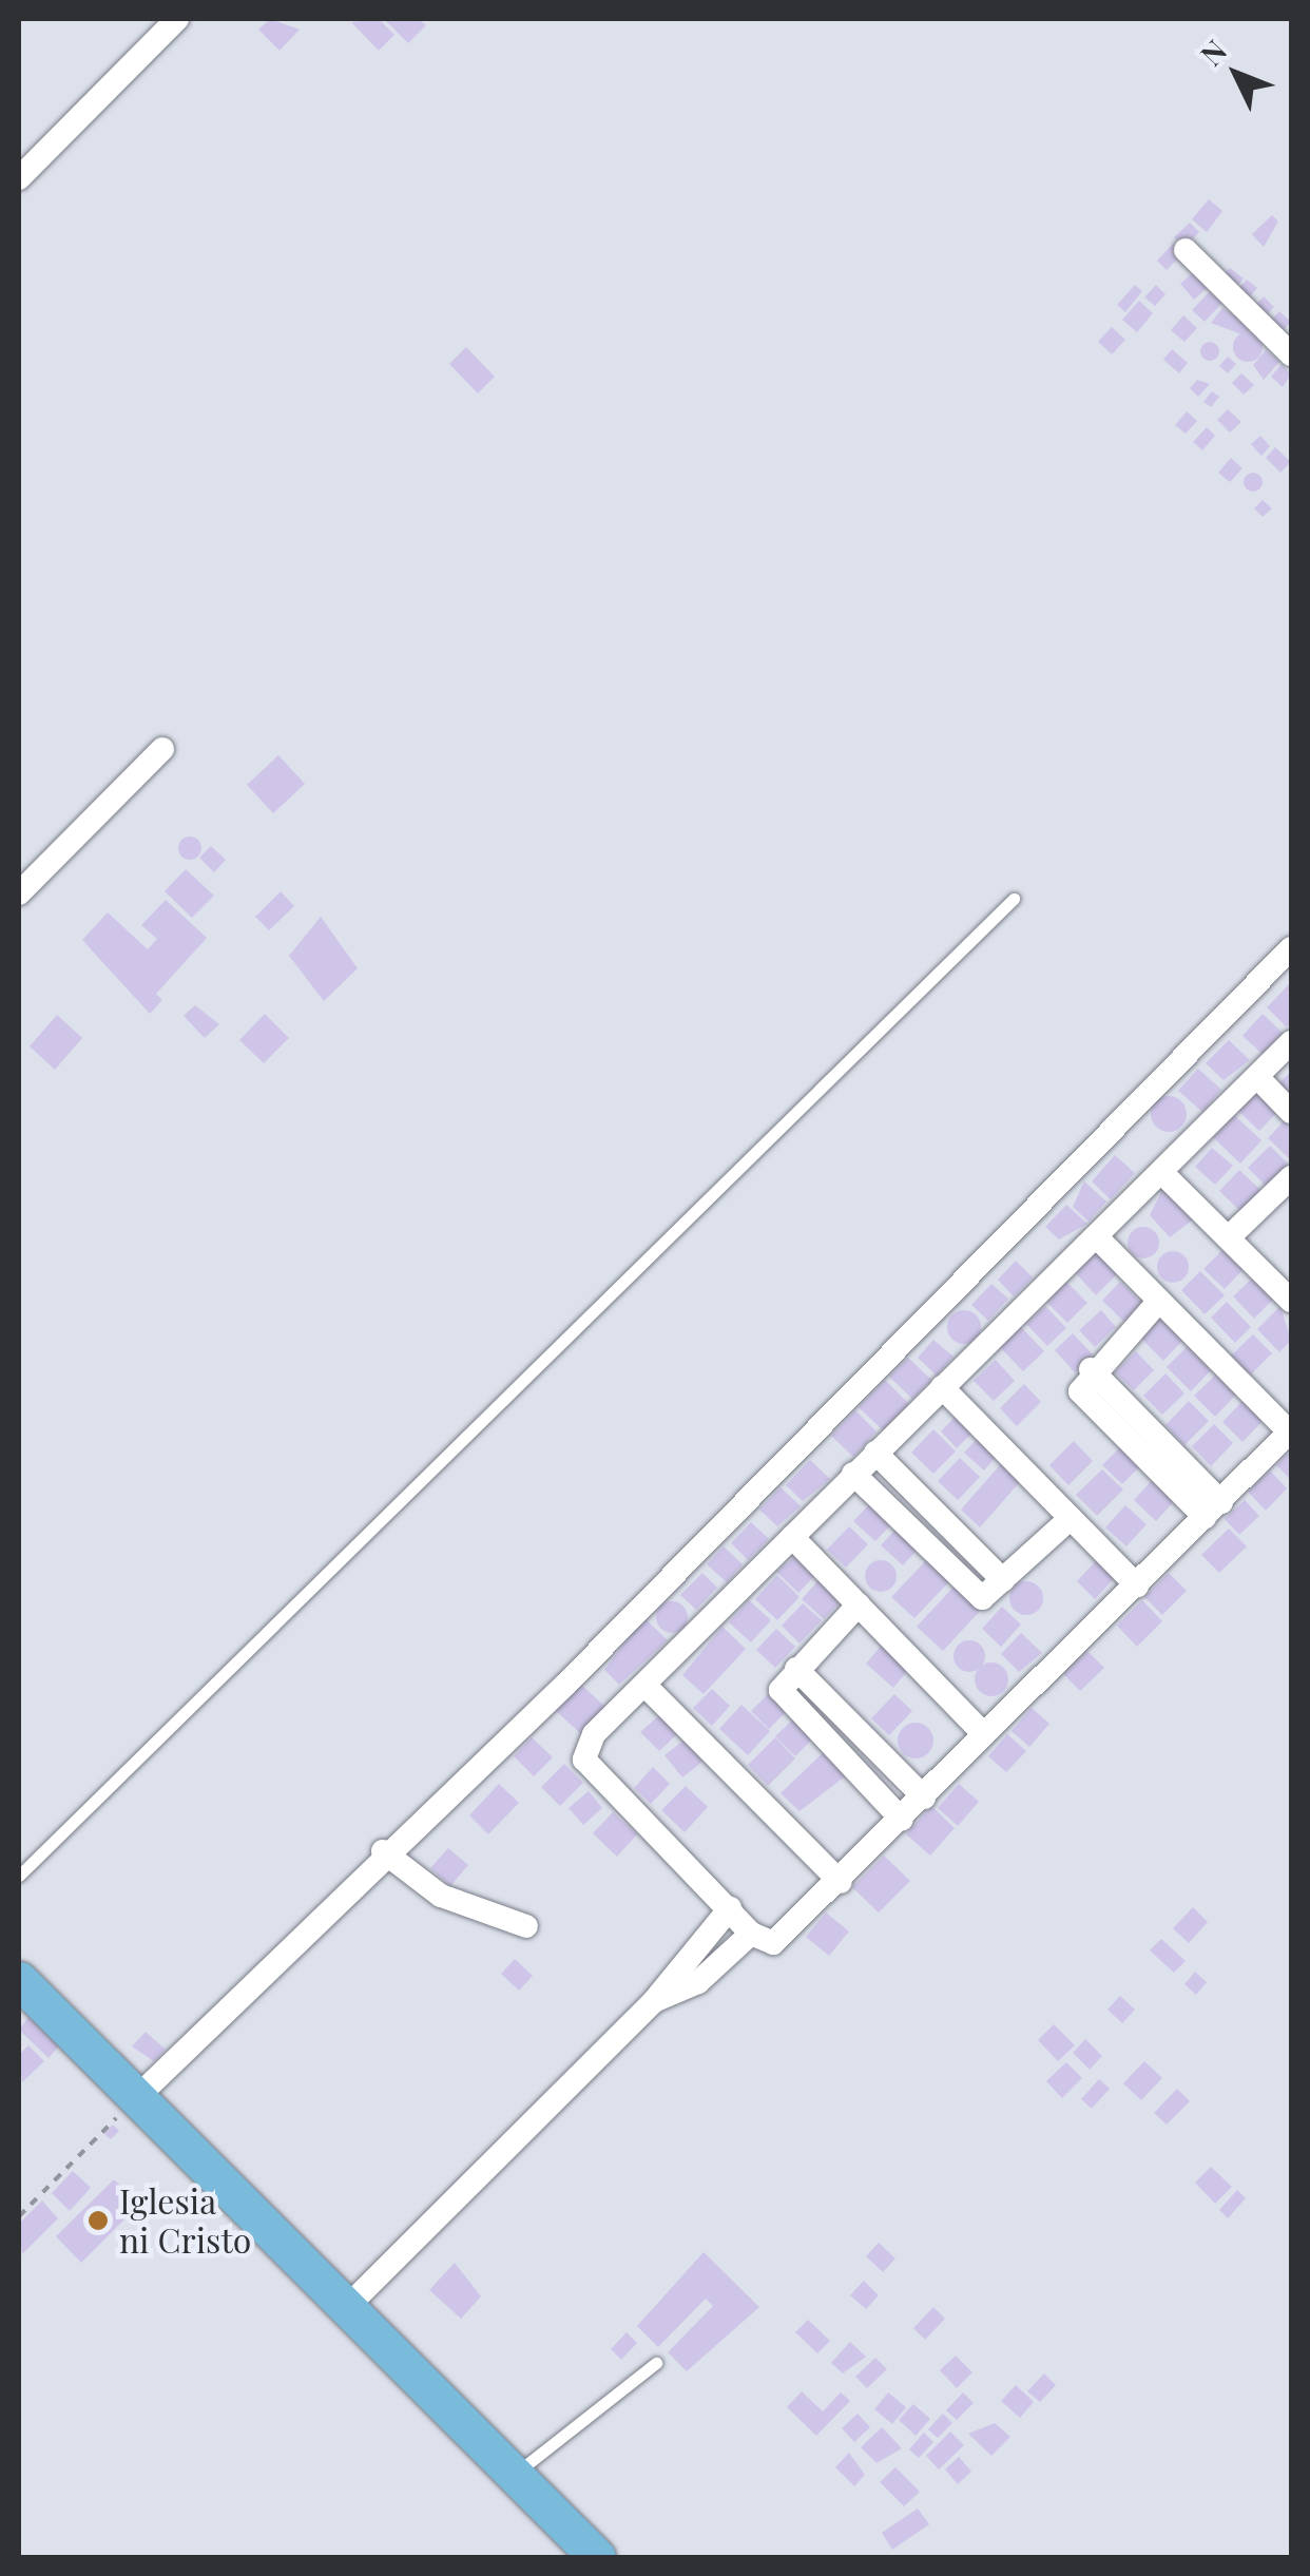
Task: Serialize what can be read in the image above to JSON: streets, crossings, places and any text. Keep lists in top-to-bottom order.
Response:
{
  "places": ["Iglesia ni Cristo"],
  "north": "top left"
}
